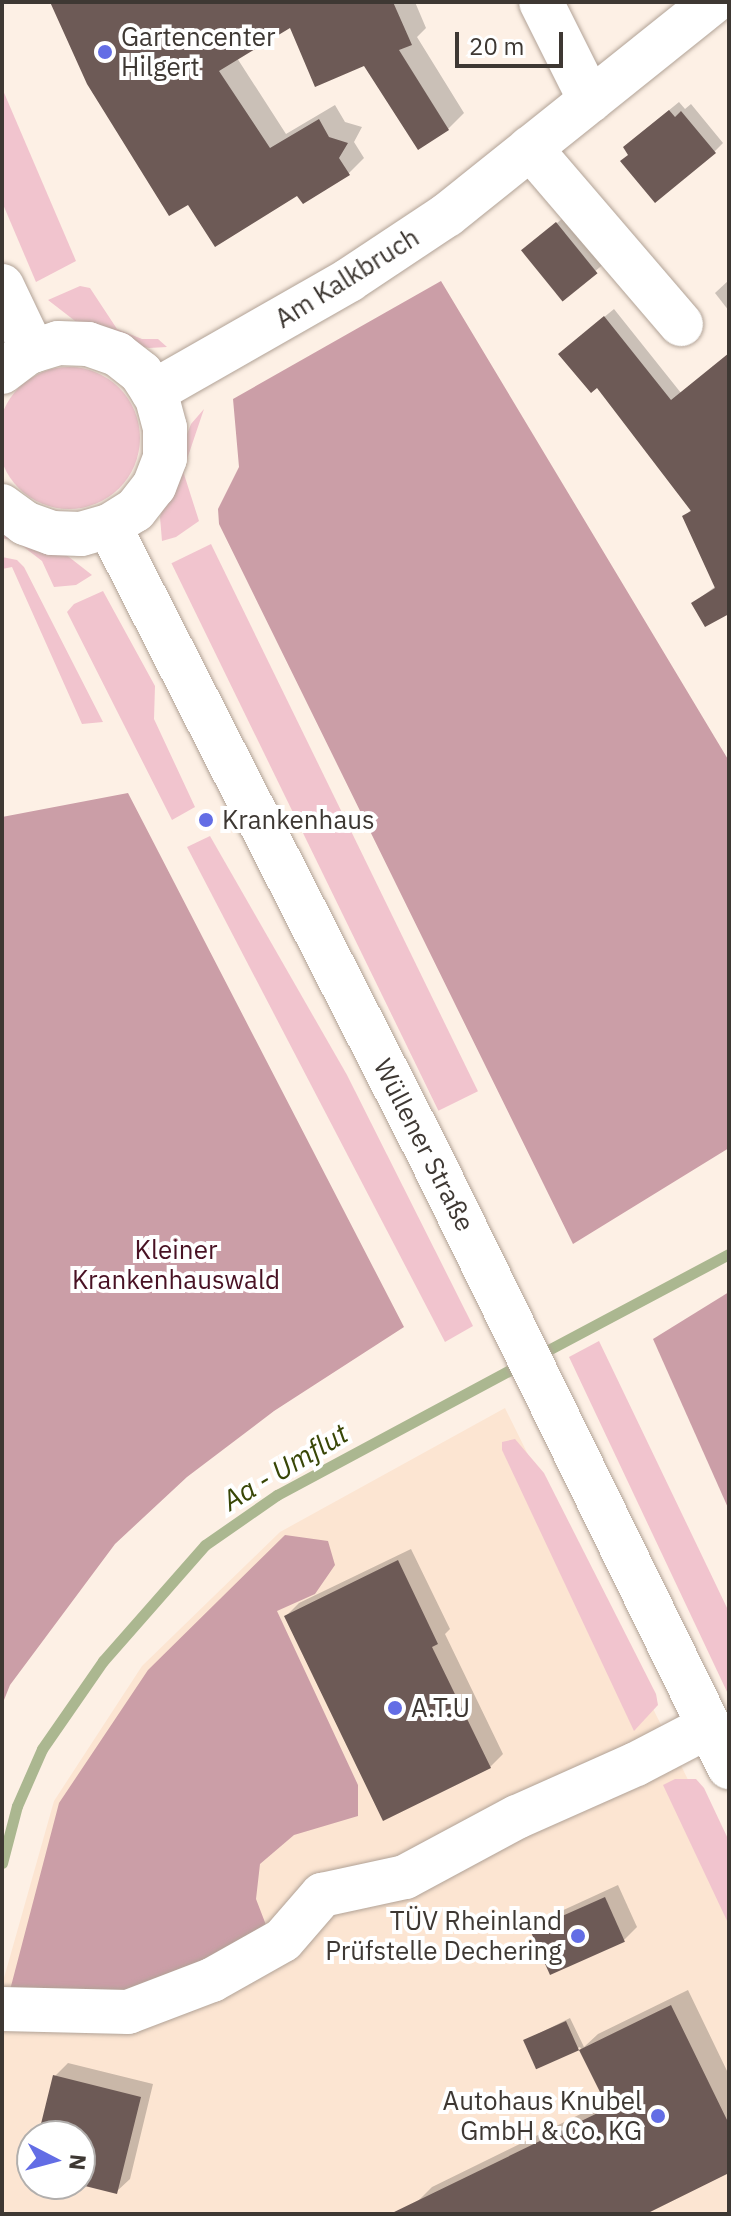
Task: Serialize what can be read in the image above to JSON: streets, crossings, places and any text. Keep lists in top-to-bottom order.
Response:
{
  "streets": {
    "main road": ["Am Kalkbruch", "Wüllener Straße"]
  },
  "water": ["Aa - Umflut"],
  "parks": ["Kleiner Krankenhauswald"],
  "places": [
    "Gartencenter Hilgert",
    "Krankenhaus",
    "A.T.U",
    "TÜV Rheinland Prüfstelle Dechering",
    "Autohaus Knubel GmbH & Co. KG"
  ],
  "scale_bar": "20 m",
  "north": "right"
}
